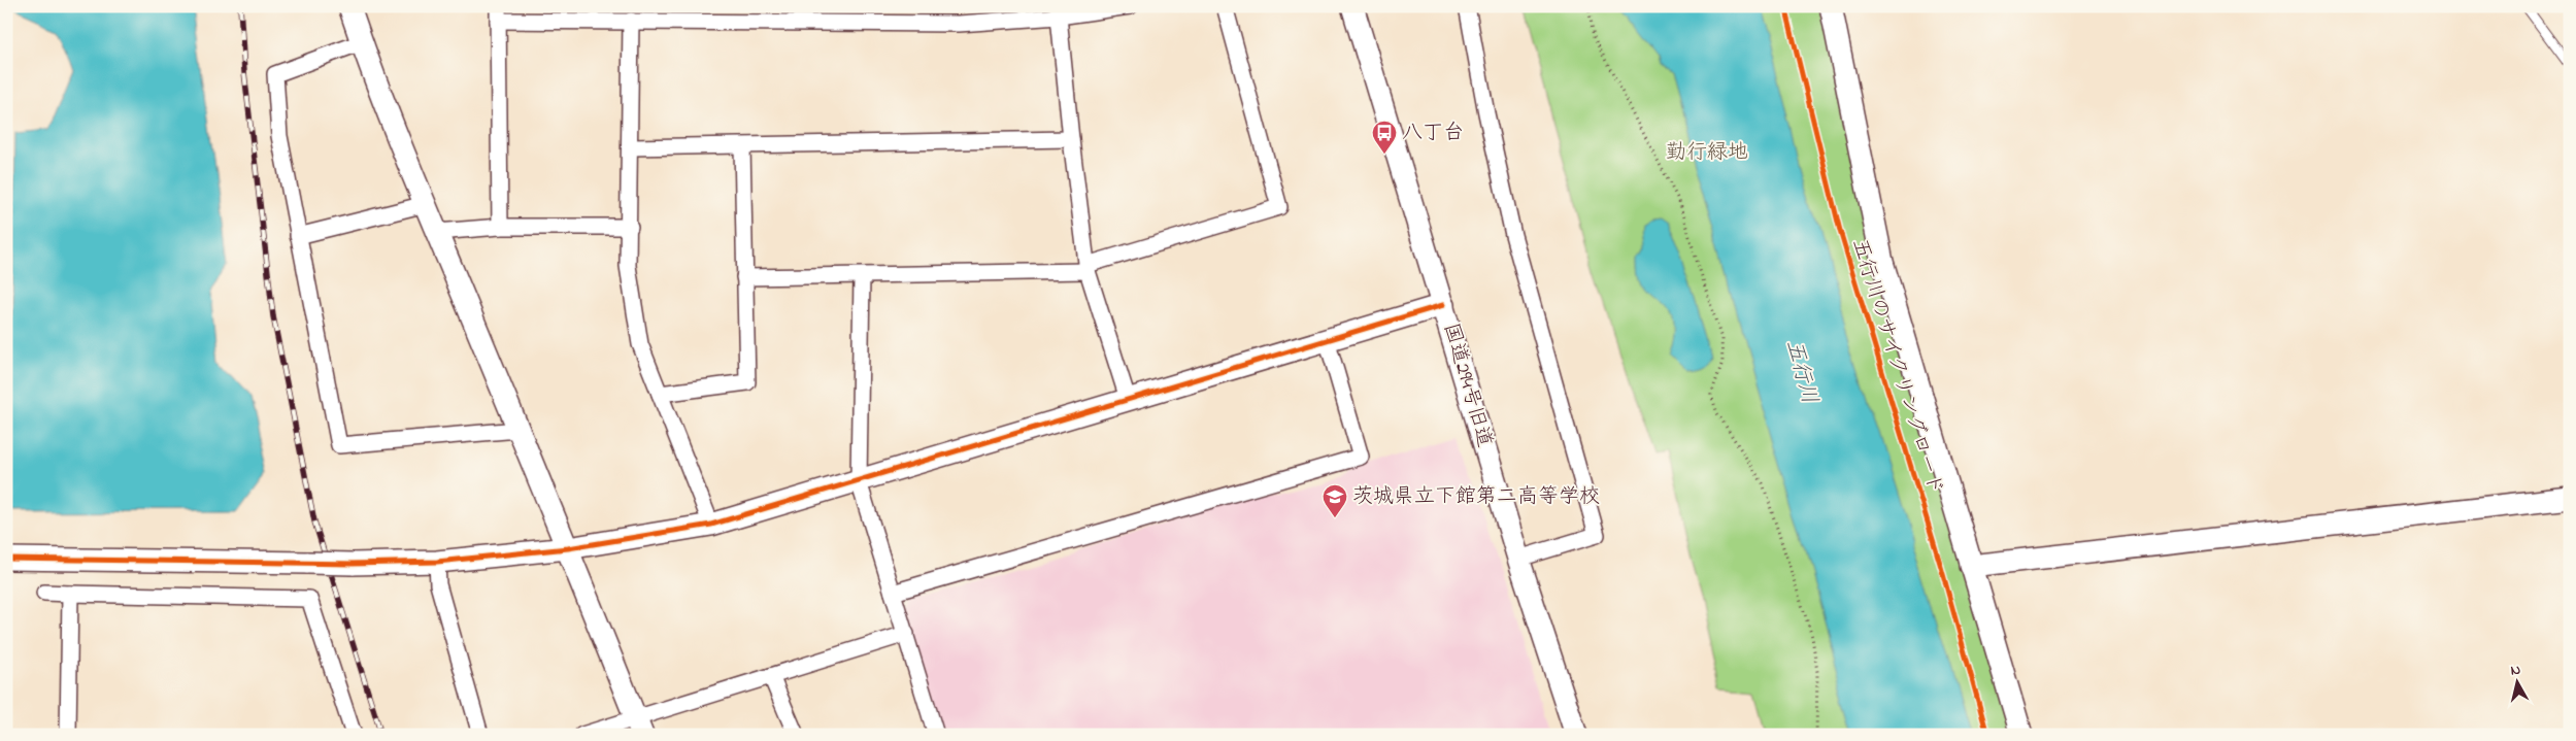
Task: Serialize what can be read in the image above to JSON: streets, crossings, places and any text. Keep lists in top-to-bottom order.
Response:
{
  "streets": {
    "street": ["国道294号旧道"],
    "cycle path": ["五行川のサイクリングロード"]
  },
  "water": ["五行川"],
  "parks": ["勤行緑地"],
  "places": {
    "bus stop": ["八丁台"],
    "school or university": ["茨城県立下館第二高等学校"]
  },
  "north": "top"
}
